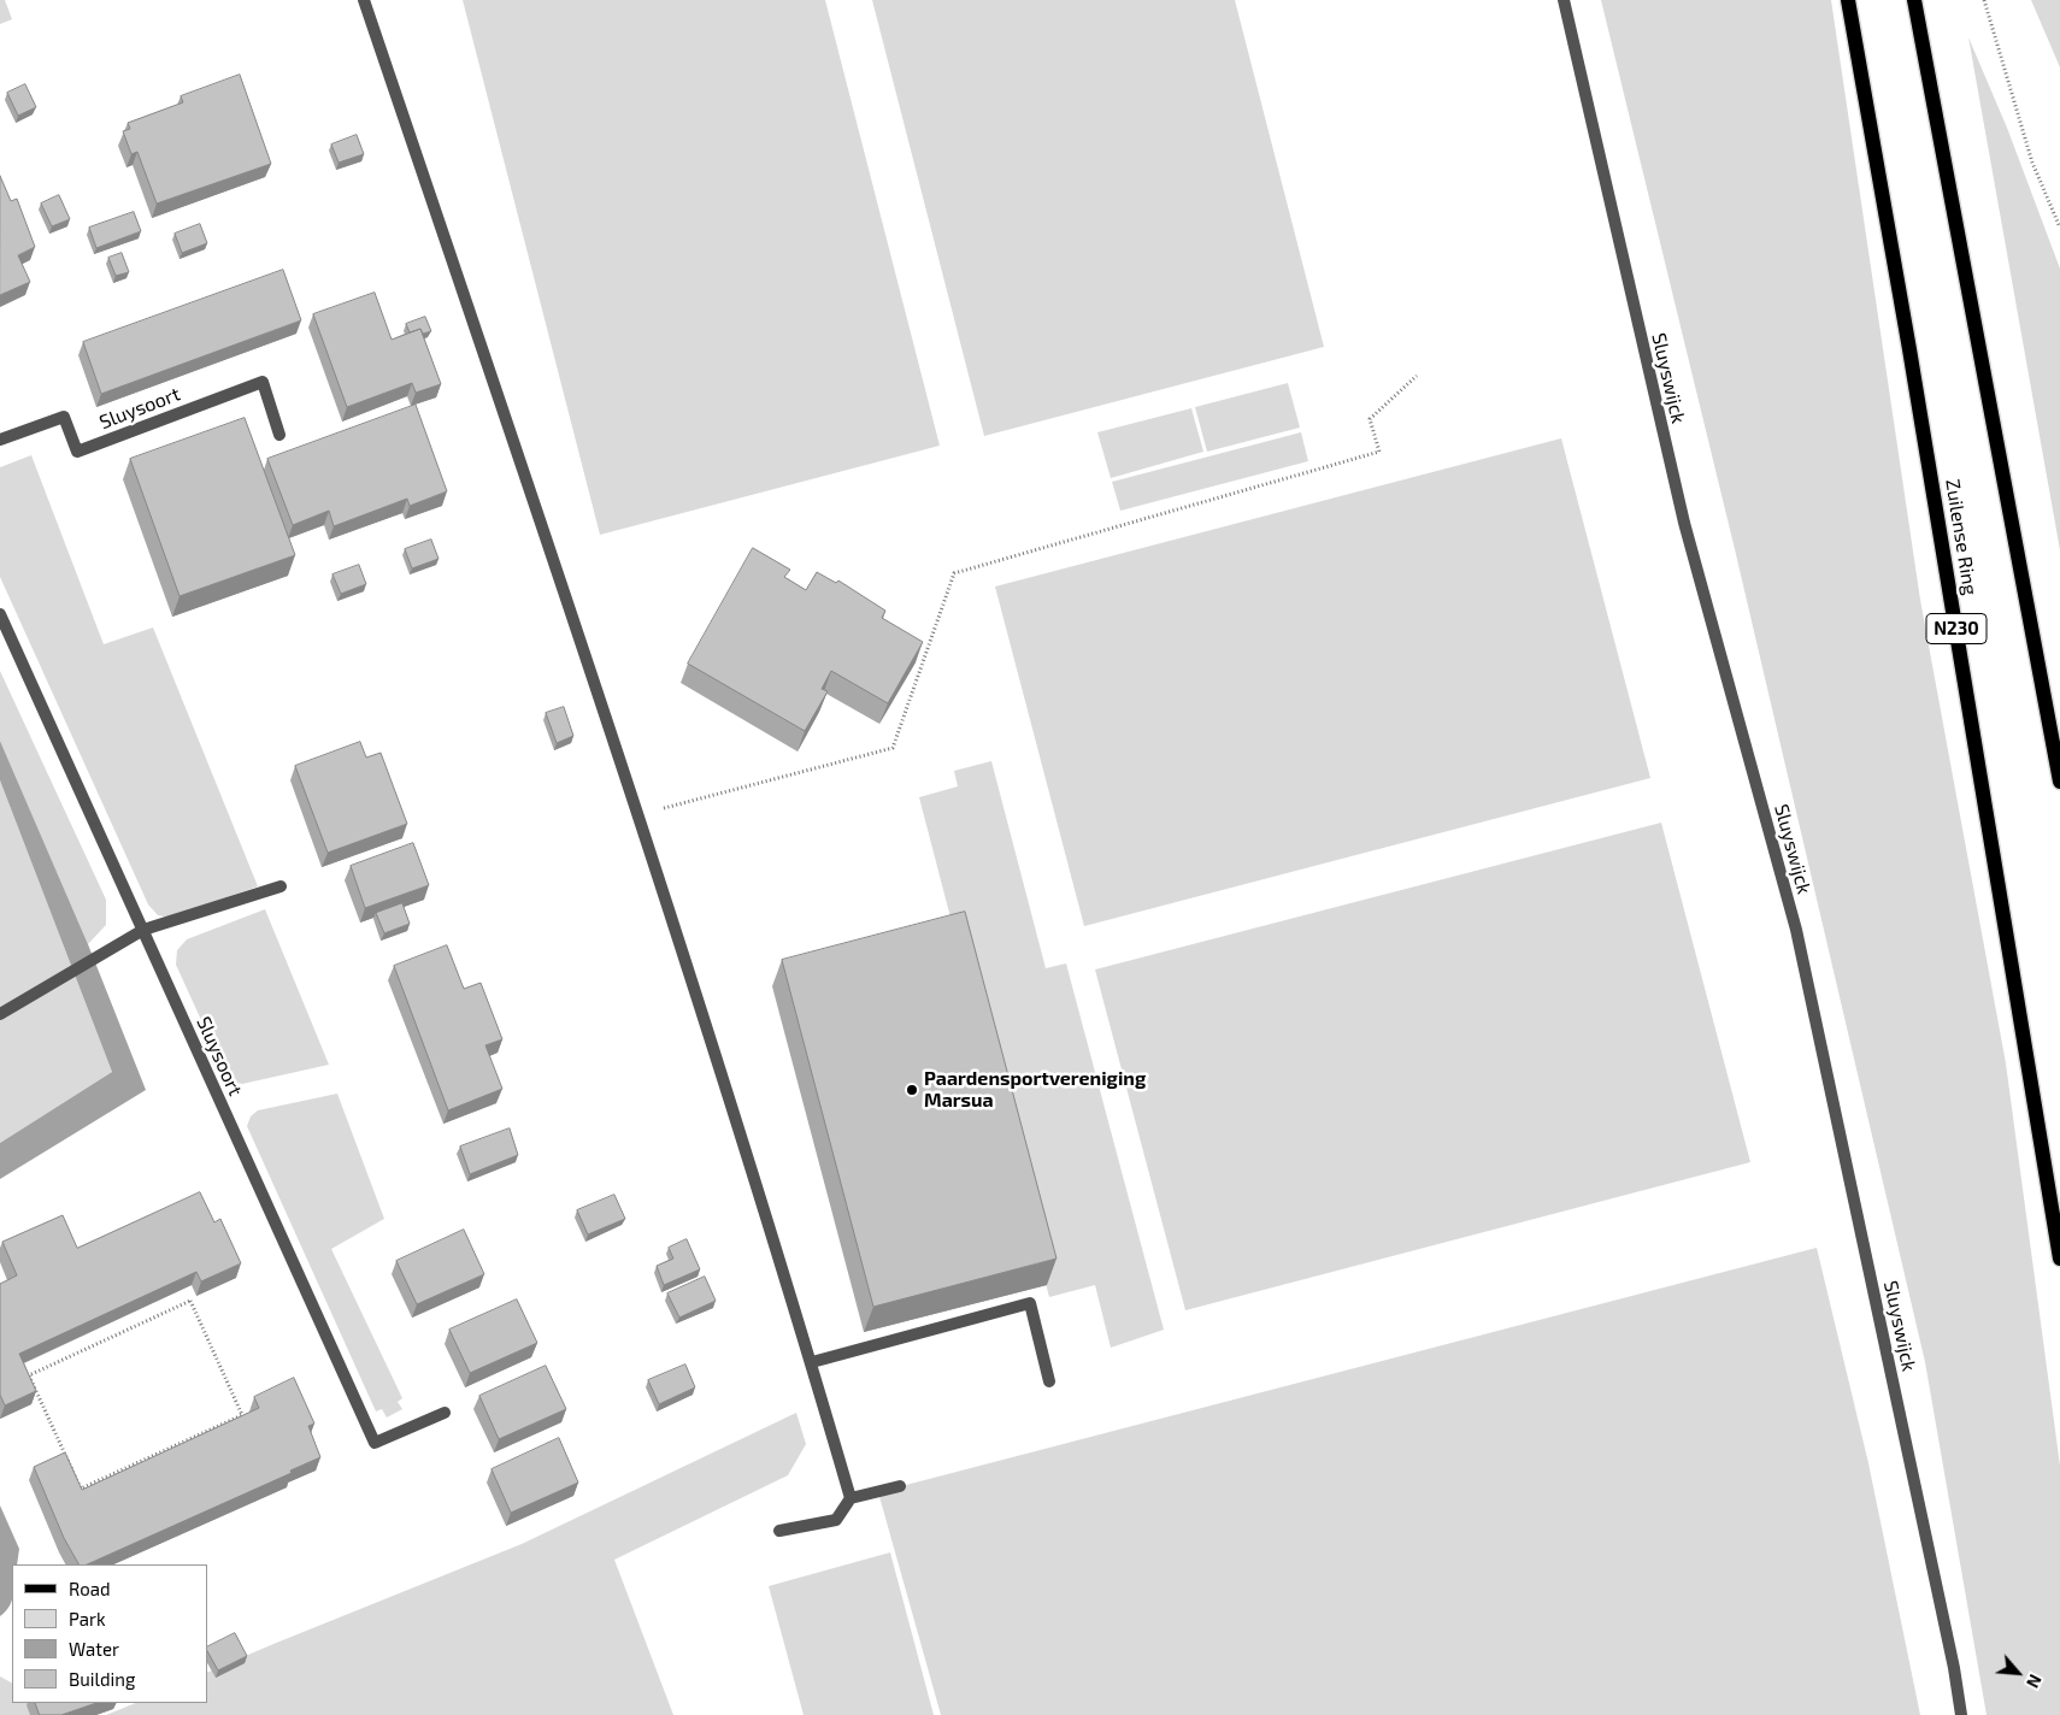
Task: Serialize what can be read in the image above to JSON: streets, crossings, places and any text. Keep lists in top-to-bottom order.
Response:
{
  "streets": {
    "main road": ["Zuilense Ring", "N230"],
    "street": ["Sluyswijck", "Sluysoort"]
  },
  "places": ["Paardensportvereniging Marsua"],
  "legend": [
    "Road",
    "Park",
    "Water",
    "Building"
  ],
  "north": "bottom right"
}
